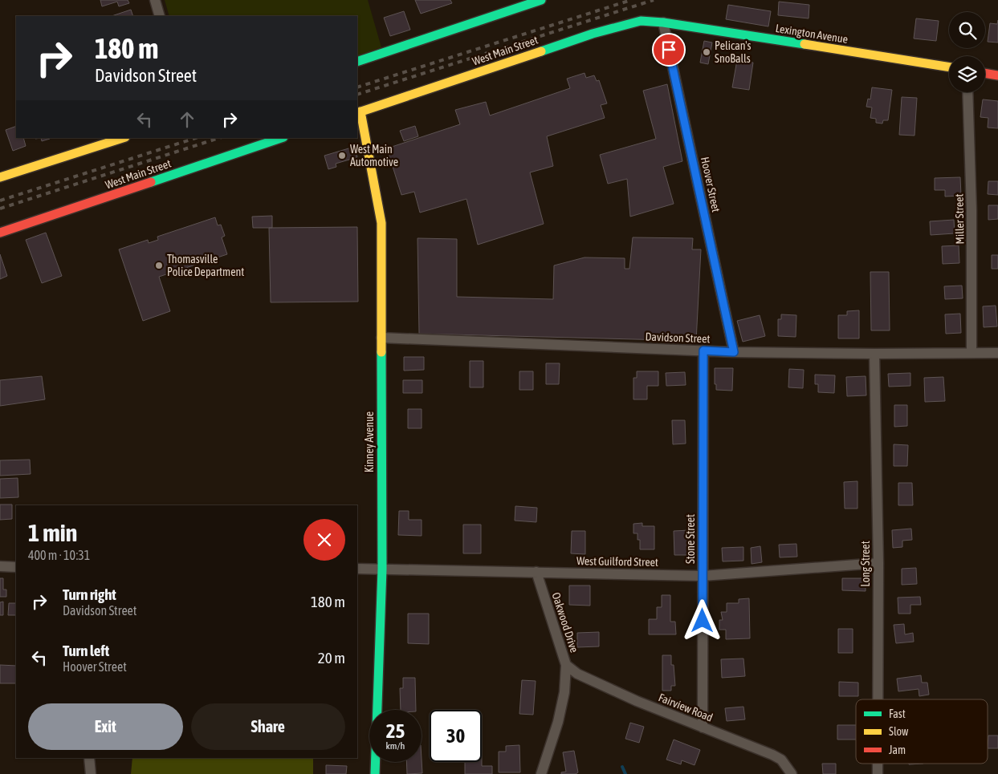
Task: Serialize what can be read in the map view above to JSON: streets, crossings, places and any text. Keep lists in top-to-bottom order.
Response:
{
  "streets": {
    "street": [
      "Lexington Avenue",
      "West Main Street",
      "Hoover Street",
      "Miller Street",
      "Davidson Street",
      "Kinney Avenue",
      "Stone Street",
      "West Guilford Street",
      "Long Street",
      "Oakwood Drive",
      "Fairview Road"
    ]
  },
  "crossings": [
    ["Lexington Avenue", "West Main Street"],
    ["Lexington Avenue", "Hoover Street"],
    ["West Main Street", "Hoover Street"],
    ["West Main Street", "Kinney Avenue"],
    ["Hoover Street", "Davidson Street"],
    ["Miller Street", "Davidson Street"],
    ["Davidson Street", "Kinney Avenue"],
    ["Davidson Street", "Stone Street"],
    ["Davidson Street", "Long Street"],
    ["Kinney Avenue", "West Guilford Street"],
    ["Stone Street", "West Guilford Street"],
    ["Stone Street", "Fairview Road"],
    ["West Guilford Street", "Long Street"],
    ["West Guilford Street", "Oakwood Drive"],
    ["Oakwood Drive", "Fairview Road"]
  ],
  "places": ["Pelican's SnoBalls", "West Main Automotive", "Thomasville Police Department"],
  "legend": ["Fast", "Slow", "Jam"],
  "page": {
    "turn": ["180 m", "Davidson Street"],
    "heading": ["1 min", "400 m · 10:31"],
    "list": [
      {
        "name": "Turn right",
        "note": "Davidson Street",
        "value": "180 m"
      },
      {
        "name": "Turn left",
        "note": "Hoover Street",
        "value": "20 m"
      }
    ],
    "buttons": ["Exit", "Share"],
    "speed": "25 km/h",
    "limit": "30"
  }
}
